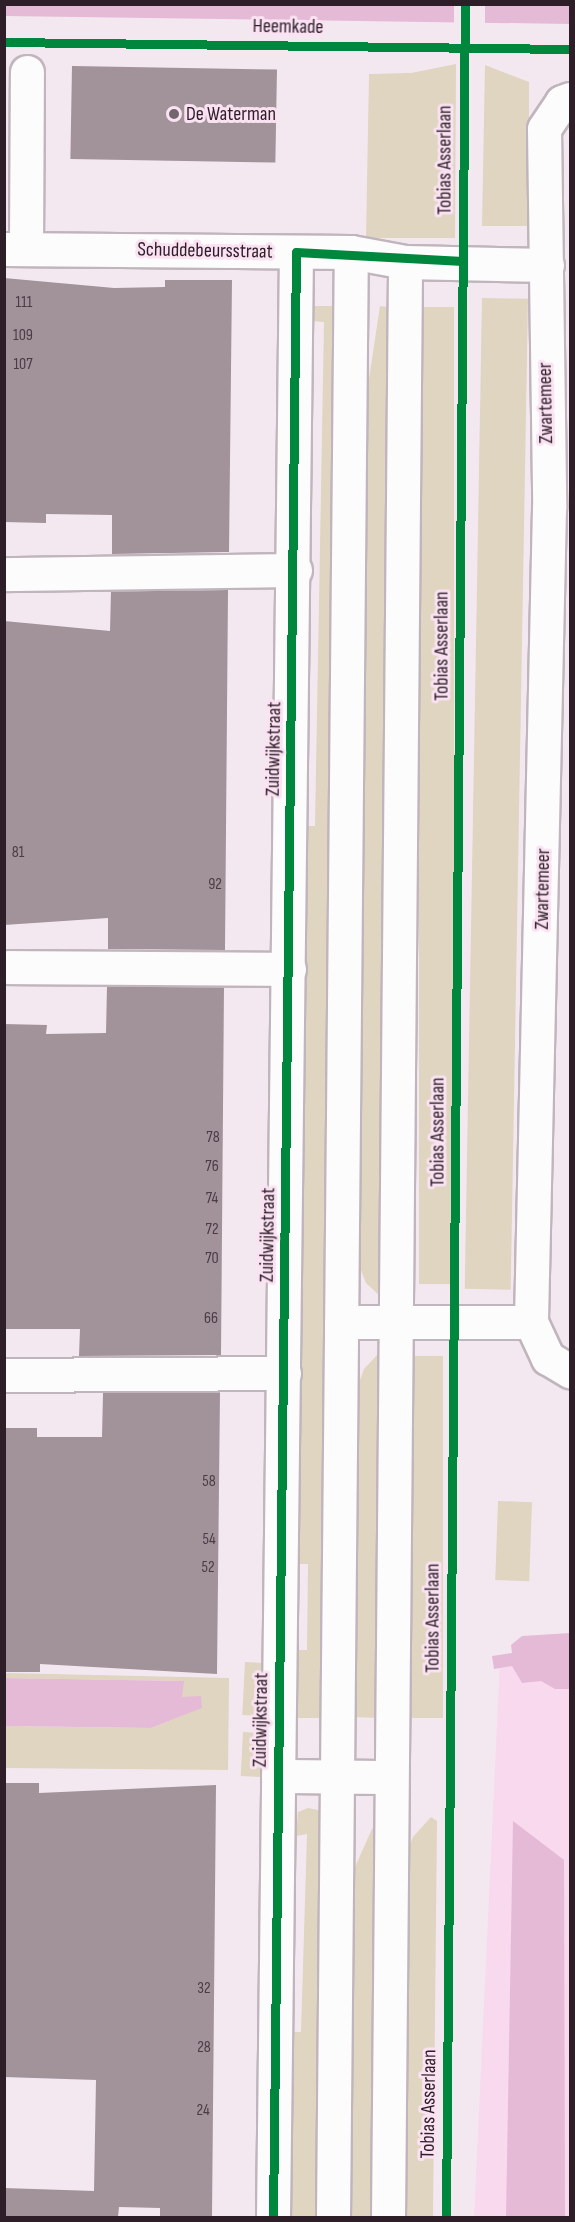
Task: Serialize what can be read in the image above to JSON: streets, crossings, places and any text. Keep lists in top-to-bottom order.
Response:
{
  "streets": {
    "street": [
      "Tobias Asserlaan",
      "Schuddebeursstraat",
      "Zwartemeer",
      "Zuidwijkstraat"
    ],
    "cycle path": ["Heemkade"]
  },
  "crossings": [
    ["Tobias Asserlaan", "Schuddebeursstraat"],
    ["Schuddebeursstraat", "Zuidwijkstraat"]
  ],
  "places": ["De Waterman"],
  "house_numbers": [
    "111",
    "109",
    "107",
    "81",
    "92",
    "78",
    "76",
    "74",
    "72",
    "70",
    "66",
    "58",
    "54",
    "52",
    "32",
    "28",
    "24"
  ]
}
